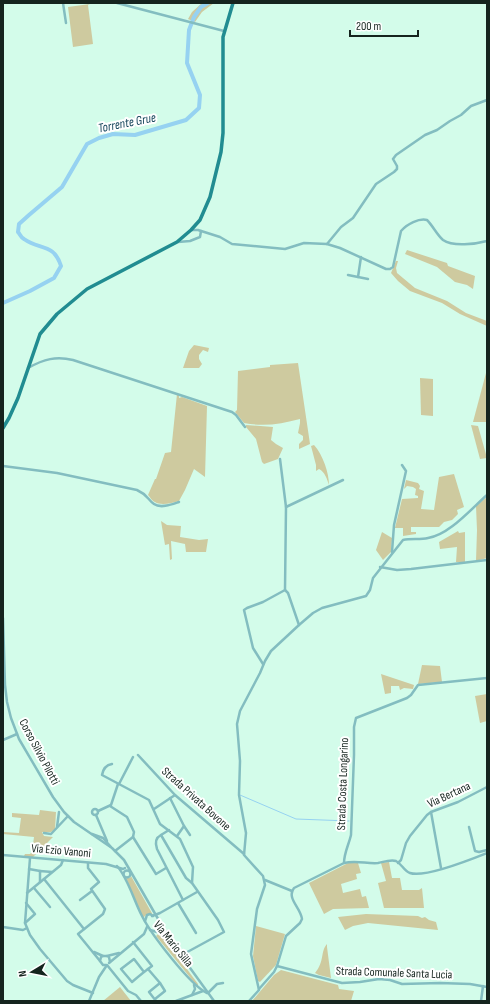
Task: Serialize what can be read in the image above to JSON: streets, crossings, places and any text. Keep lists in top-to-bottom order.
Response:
{
  "streets": {
    "street": [
      "Corso Silvio Pilotti",
      "Strada Costa Longarino",
      "Via Bertana",
      "Strada Privata Bovone",
      "Via Ezio Vanoni",
      "Via Mario Silla",
      "Strada Comunale Santa Lucia"
    ]
  },
  "water": ["Torrente Grue"],
  "scale_bar": "200 m",
  "north": "left"
}
